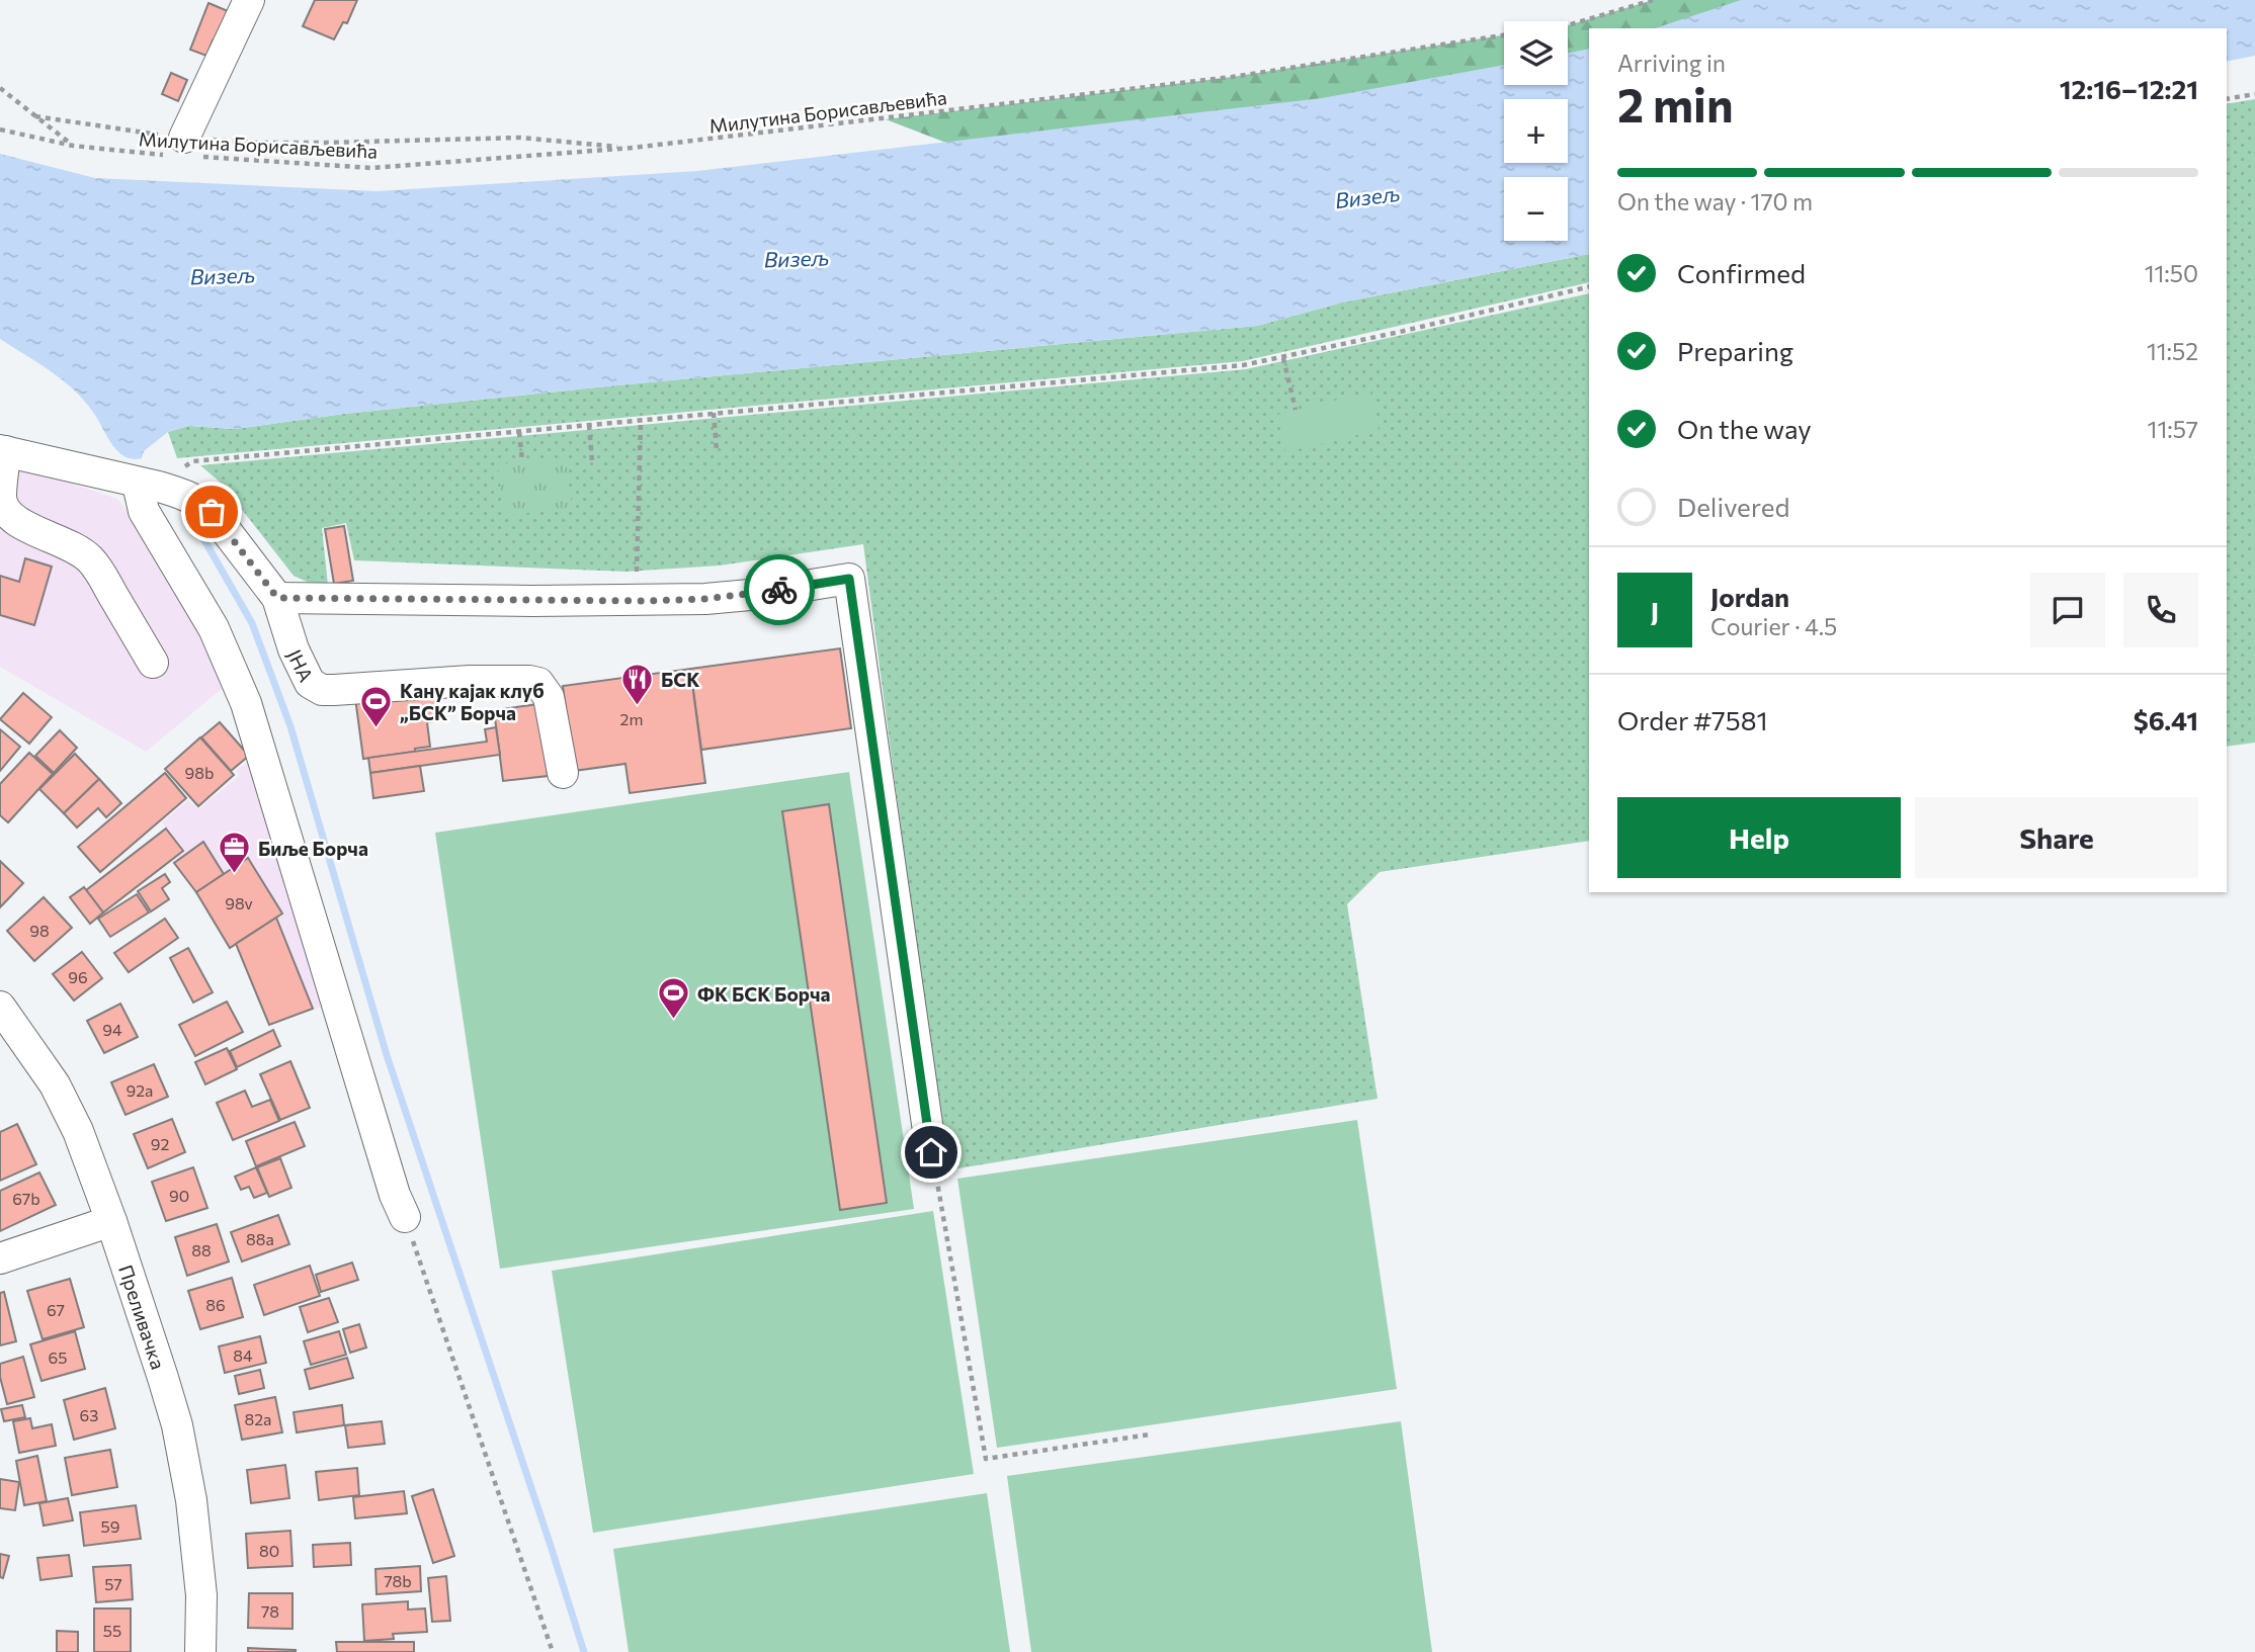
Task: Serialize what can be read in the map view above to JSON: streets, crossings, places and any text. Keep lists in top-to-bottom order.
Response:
{
  "streets": {
    "street": ["ЈНА", "Преливачка"],
    "path": ["Милутина Борисављевића"]
  },
  "water": ["Визељ"],
  "places": {
    "restaurant": ["БСК"],
    "sports": ["Кану кајак клуб „БСК” Борча", "ФК БСК Борча"],
    "office": ["Биље Борча"]
  },
  "house_numbers": [
    "2m",
    "98b",
    "98v",
    "98",
    "96",
    "94",
    "92a",
    "92",
    "90",
    "67b",
    "88a",
    "88",
    "86",
    "67",
    "84",
    "65",
    "63",
    "82a",
    "59",
    "80",
    "78b",
    "57",
    "78",
    "55"
  ],
  "page": {
    "map_buttons": ["+", "−"],
    "heading": ["2 min", "Arriving in", "12:16–12:21"],
    "panel": [
      "Jordan",
      "Courier · 4.5",
      "Order #7581",
      "$6.41"
    ],
    "bar": "On the way · 170 m",
    "list": [
      ["Confirmed", "11:50"],
      ["Preparing", "11:52"],
      ["On the way", "11:57"],
      "Delivered"
    ],
    "round": "J",
    "buttons": ["Help", "Share"]
  }
}
